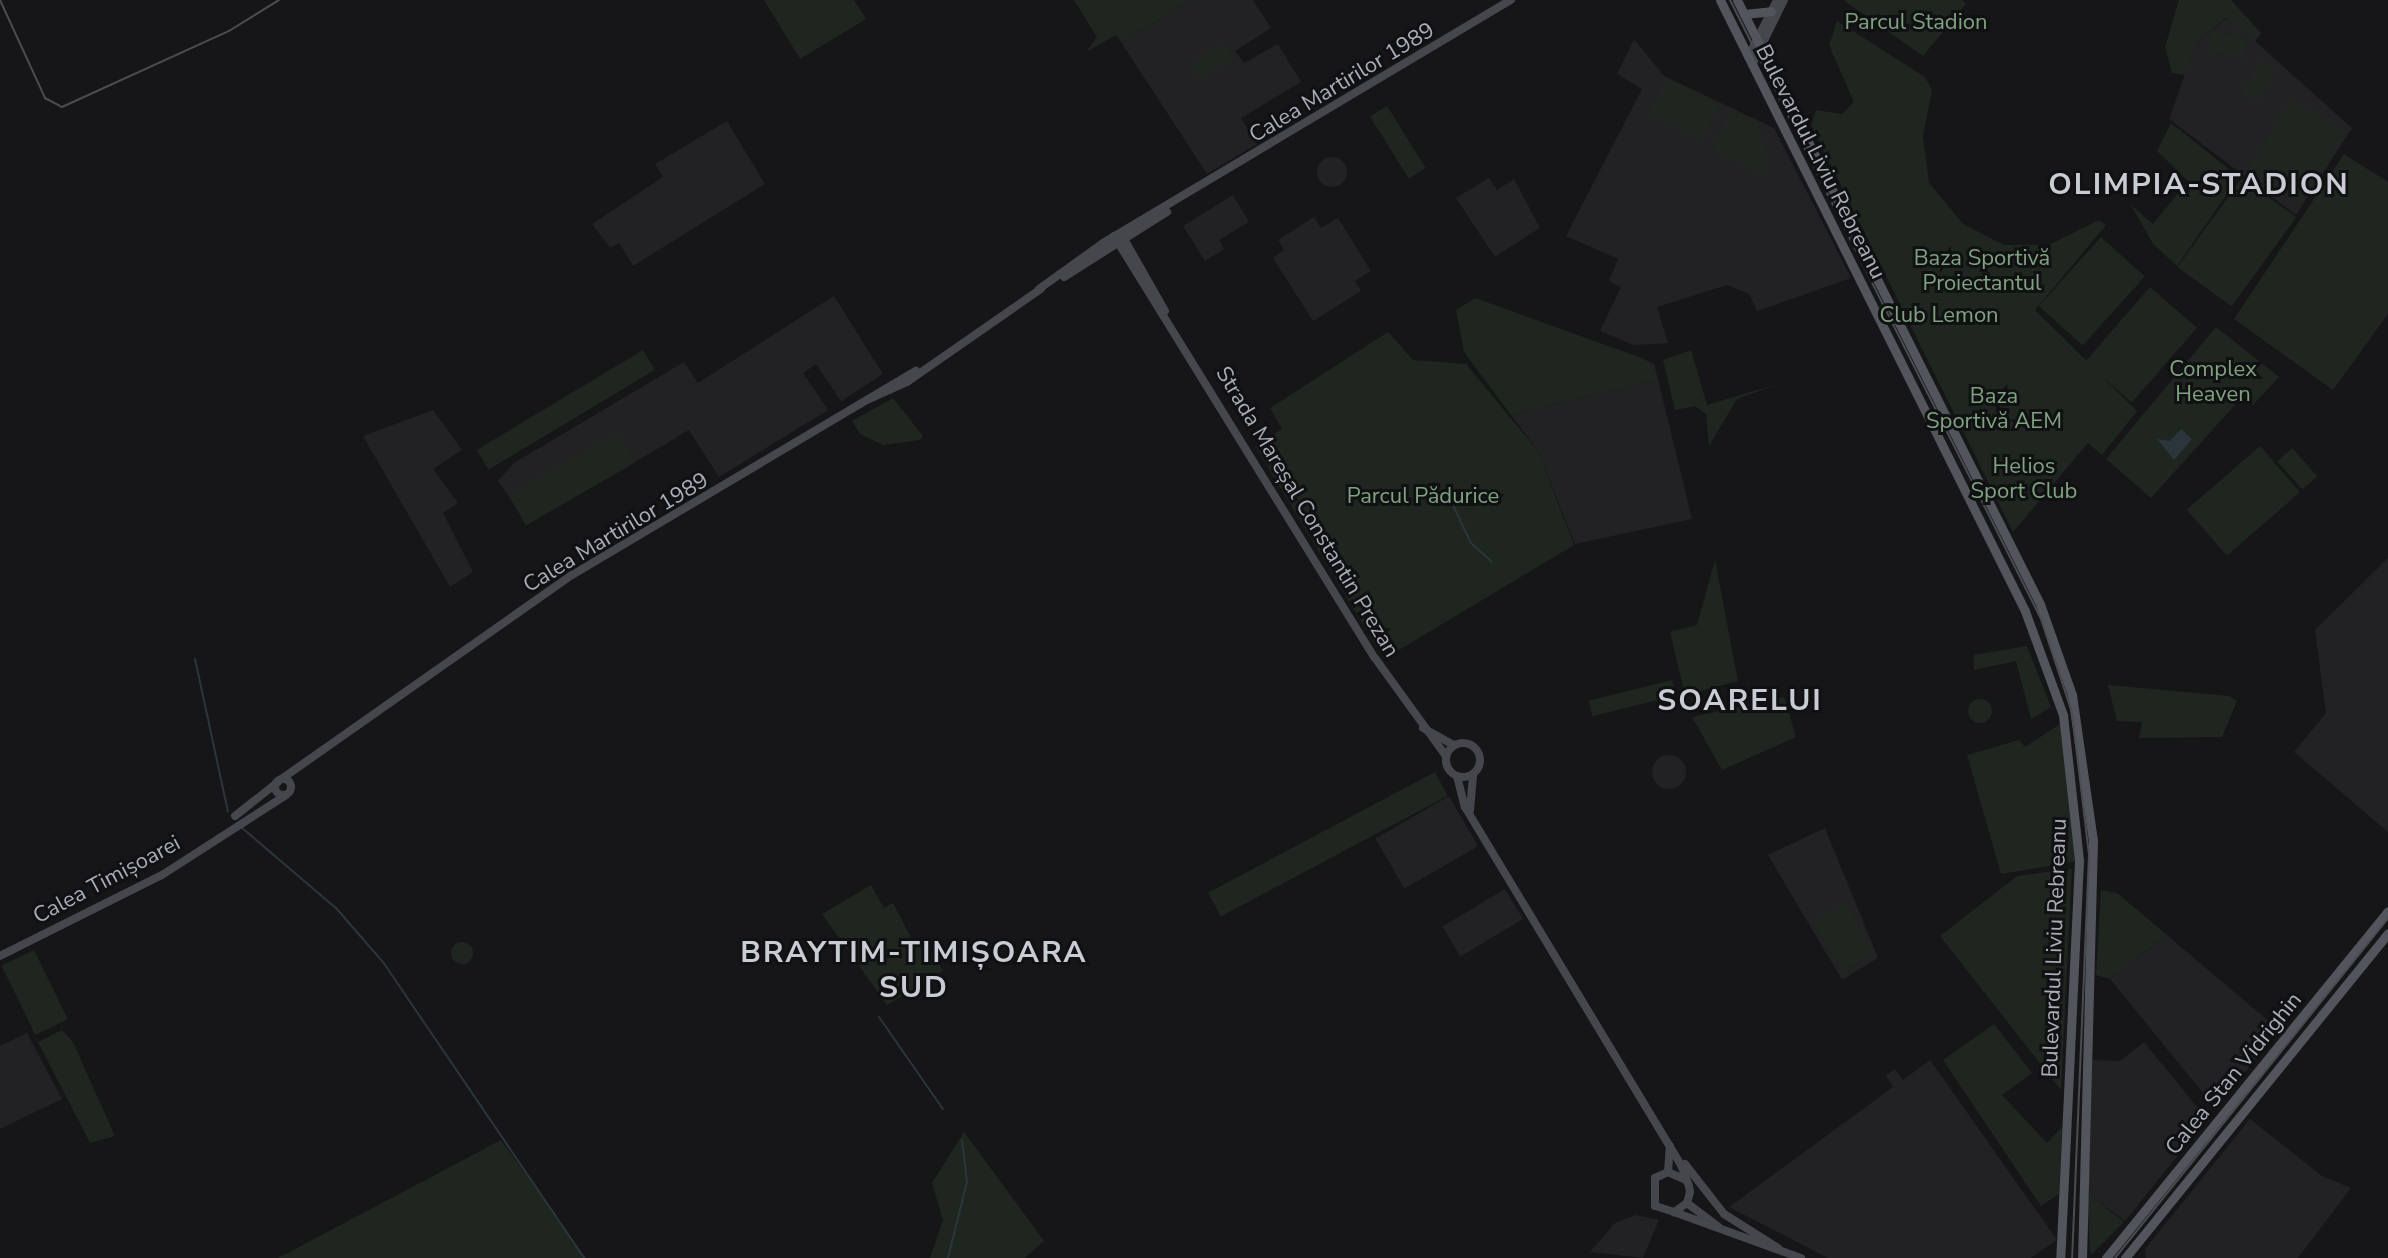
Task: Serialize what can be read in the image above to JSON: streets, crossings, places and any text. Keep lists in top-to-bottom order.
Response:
{
  "streets": {
    "main road": [
      "Calea Martirilor 1989",
      "Bulevardul Liviu Rebreanu",
      "Strada Mareșal Constantin Prezan",
      "Calea Timișoarei",
      "Calea Stan Vidrighin"
    ]
  },
  "crossings": [
    ["Calea Martirilor 1989", "Strada Mareșal Constantin Prezan"],
    ["Calea Martirilor 1989", "Calea Timișoarei"]
  ],
  "districts": ["OLIMPIA-STADION", "SOARELUI", "BRAYTIM-TIMIȘOARA SUD"],
  "parks": [
    "Parcul Stadion",
    "Baza Sportivă Proiectantul",
    "Club Lemon",
    "Complex Heaven",
    "Baza Sportivă AEM",
    "Helios Sport Club",
    "Parcul Pădurice"
  ]
}
